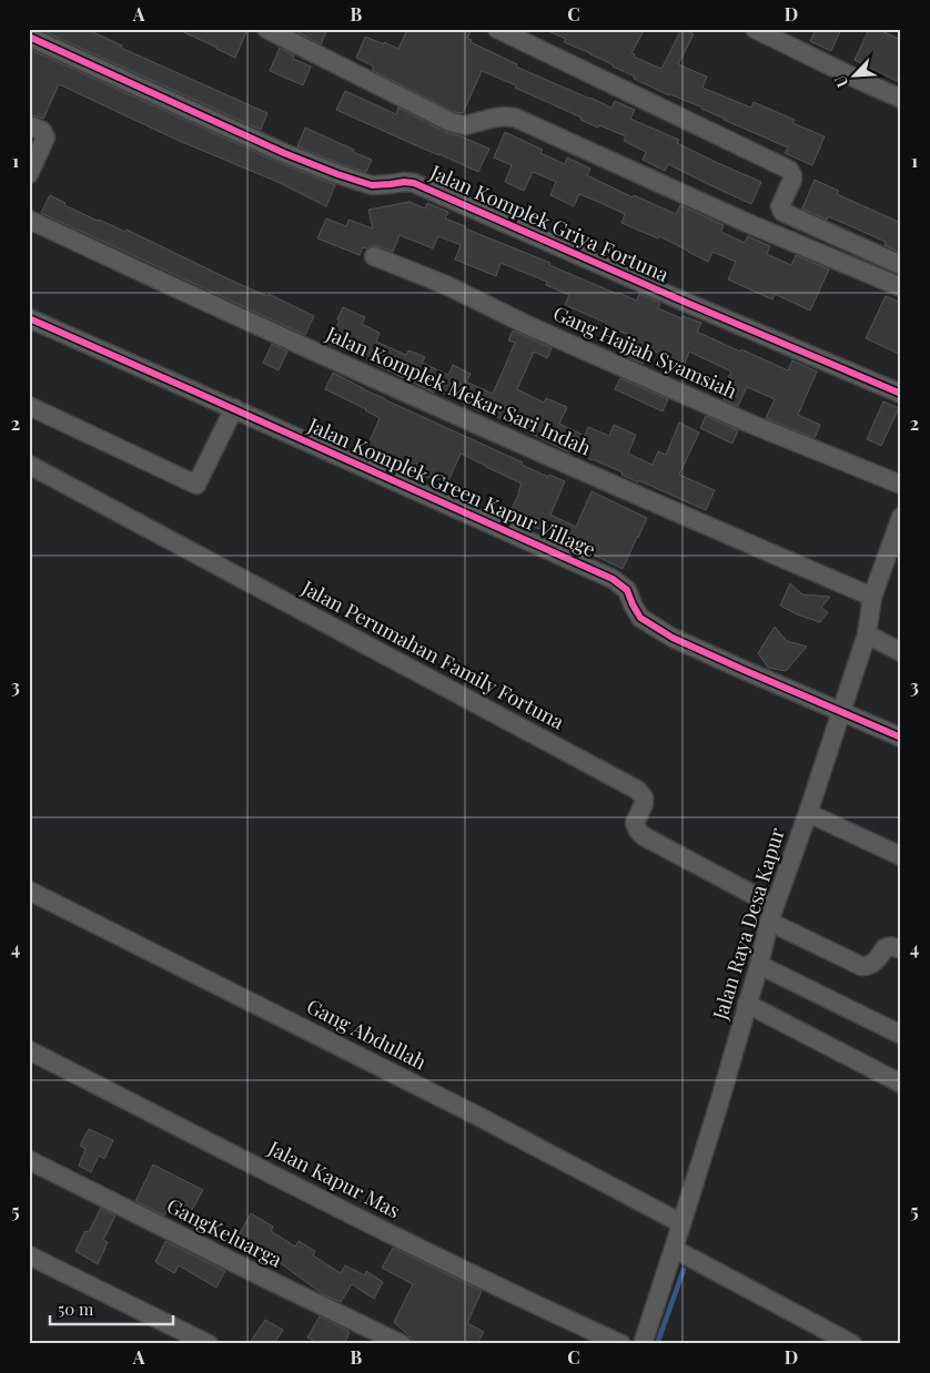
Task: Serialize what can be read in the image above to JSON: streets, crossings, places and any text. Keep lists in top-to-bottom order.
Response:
{
  "streets": {
    "street": [
      "Jalan Komplek Griya Fortuna",
      "Gang Hajjah Syamsiah",
      "Jalan Komplek Mekar Sari Indah",
      "Jalan Komplek Green Kapur Village",
      "Jalan Perumahan Family Fortuna",
      "Jalan Raya Desa Kapur",
      "Gang Abdullah",
      "Jalan Kapur Mas",
      "GangKeluarga"
    ]
  },
  "crossings": [
    ["Jalan Komplek Mekar Sari Indah", "Jalan Raya Desa Kapur"],
    ["Jalan Komplek Green Kapur Village", "Jalan Raya Desa Kapur"],
    ["Jalan Perumahan Family Fortuna", "Jalan Raya Desa Kapur"],
    ["Jalan Raya Desa Kapur", "Gang Abdullah"]
  ],
  "scale_bar": "50 m",
  "north": "bottom left",
  "grid": {
    "columns": [
      "A",
      "B",
      "C",
      "D"
    ],
    "rows": [
      "1",
      "2",
      "3",
      "4",
      "5"
    ]
  }
}
